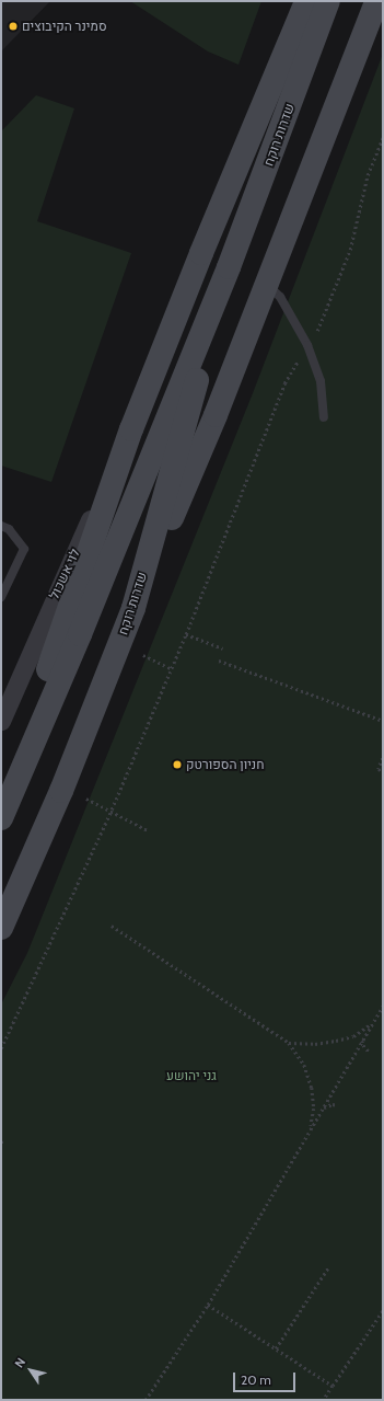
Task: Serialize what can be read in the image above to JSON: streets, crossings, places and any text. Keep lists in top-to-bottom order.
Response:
{
  "streets": {
    "main road": ["שדרות רוקח"],
    "street": ["לוי אשכול"]
  },
  "parks": ["גני יהושע"],
  "places": ["סמינר הקיבוצים", "חניון הספורטק"],
  "scale_bar": "20 m",
  "north": "top left"
}
